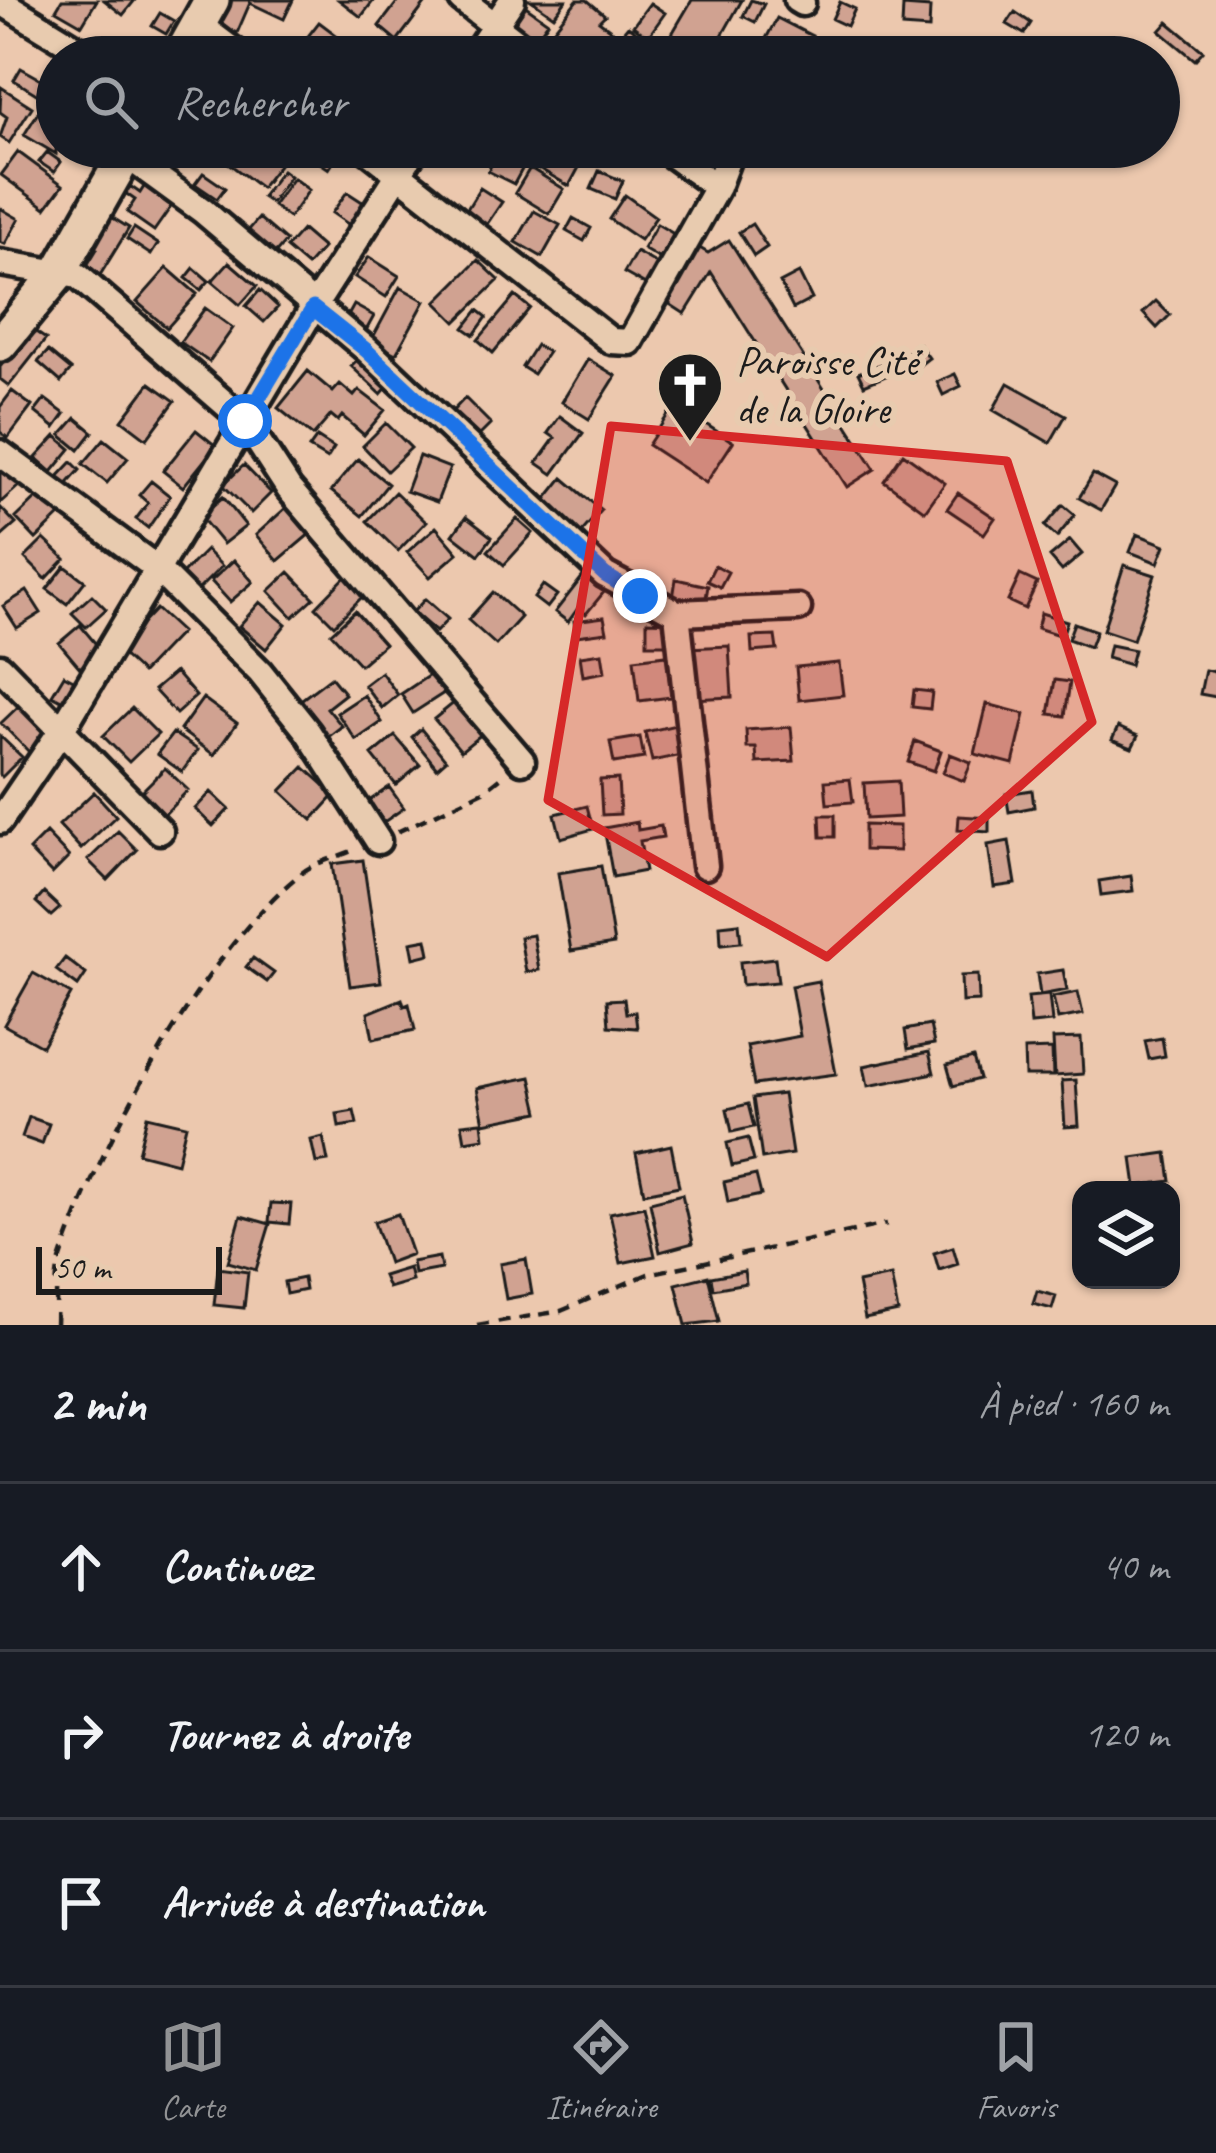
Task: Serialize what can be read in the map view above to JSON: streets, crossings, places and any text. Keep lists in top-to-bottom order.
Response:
{
  "places": {
    "church": ["Paroisse Cité de la Gloire"]
  },
  "scale_bar": "50 m",
  "page": {
    "search": "Rechercher",
    "scale": "50 m",
    "heading": ["2 min", "À pied · 160 m"],
    "list": [
      ["Continuez", "40 m"],
      ["Tournez à droite", "120 m"],
      "Arrivée à destination"
    ],
    "nav": ["Carte", "Itinéraire", "Favoris"]
  }
}
